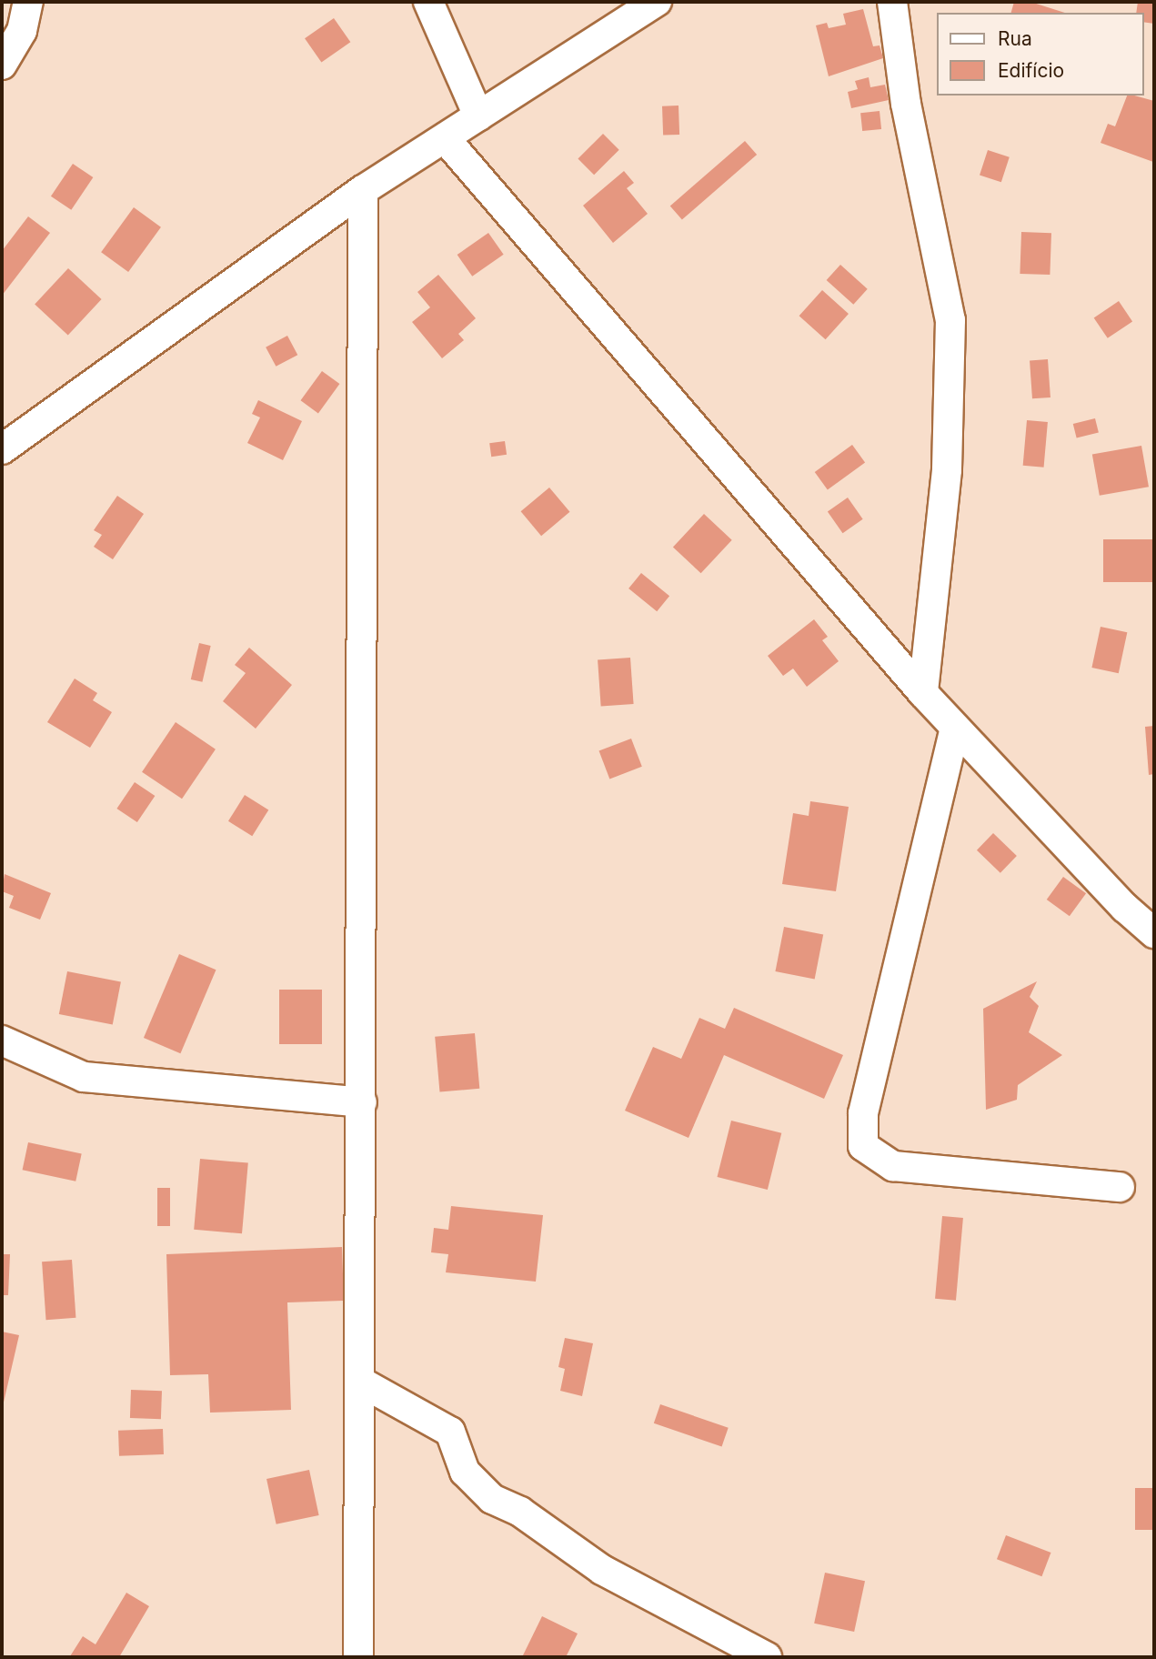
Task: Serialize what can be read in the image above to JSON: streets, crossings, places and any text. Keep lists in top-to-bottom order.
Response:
{
  "legend": ["Rua", "Edifício"]
}
